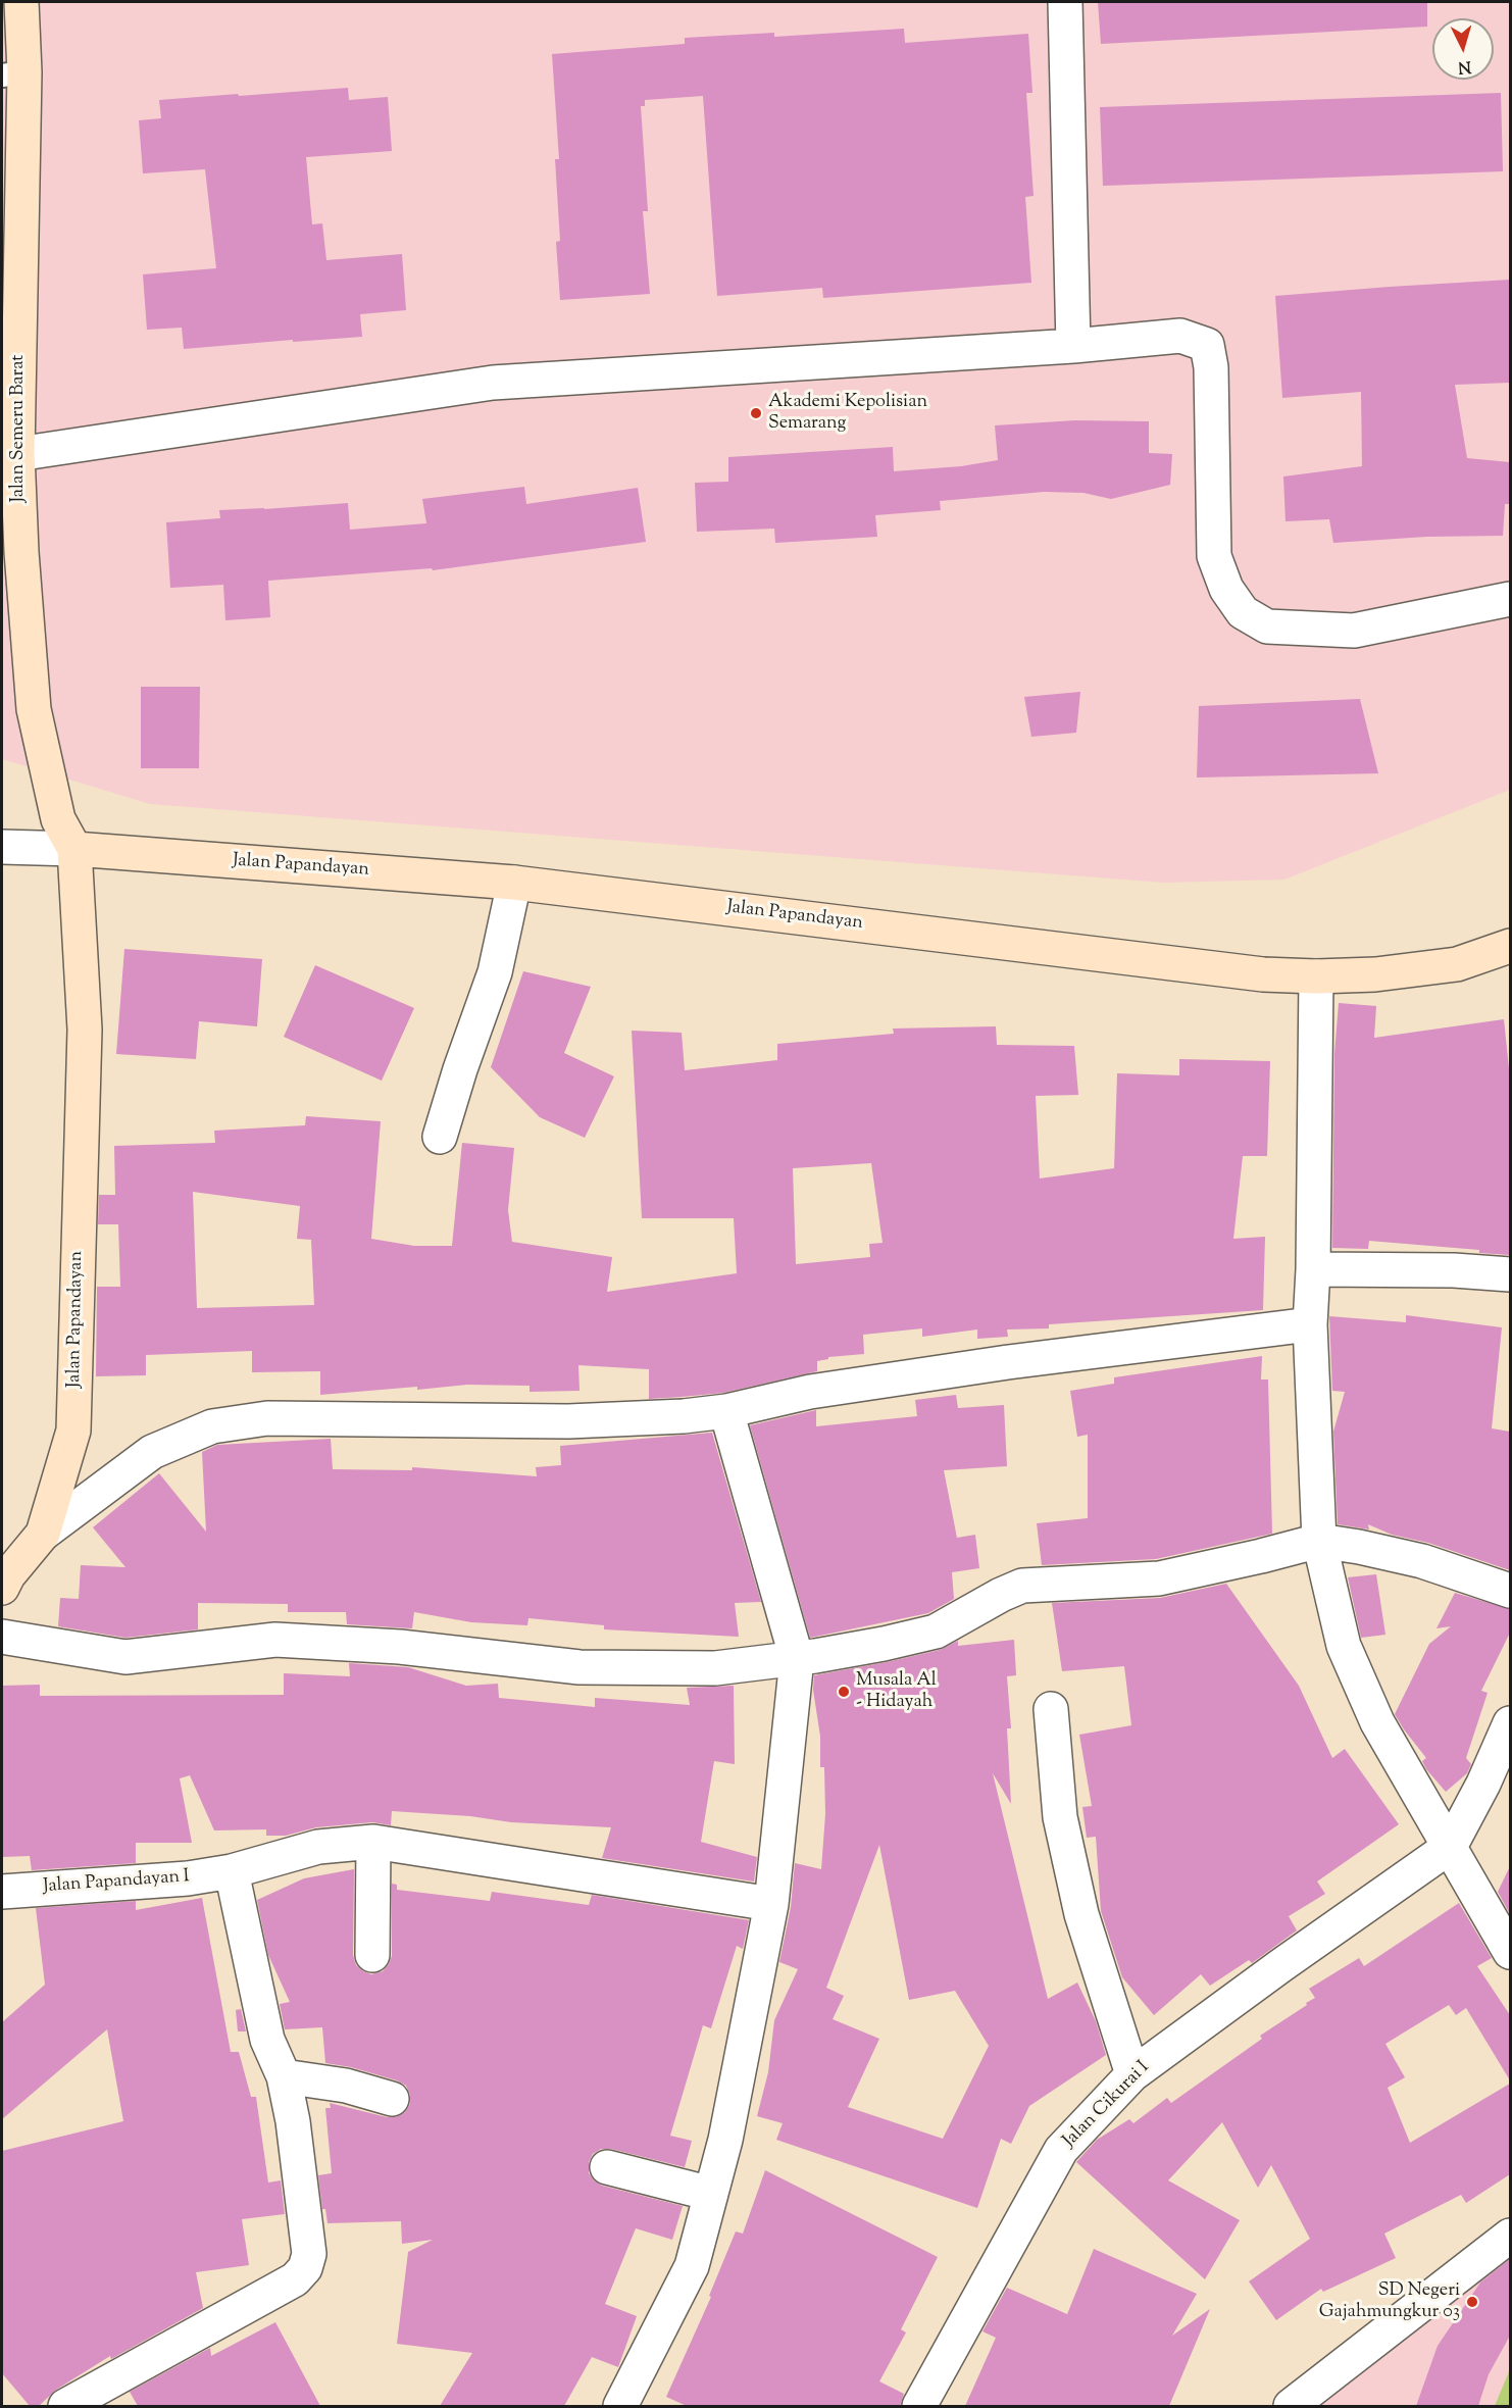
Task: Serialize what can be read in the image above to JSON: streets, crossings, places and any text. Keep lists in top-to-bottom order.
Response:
{
  "streets": {
    "main road": ["Jalan Semeru Barat", "Jalan Papandayan"],
    "street": ["Jalan Papandayan I", "Jalan Cikurai I"]
  },
  "crossings": [
    ["Jalan Semeru Barat", "Jalan Papandayan"]
  ],
  "places": ["Akademi Kepolisian Semarang", "Musala Al - Hidayah", "SD Negeri Gajahmungkur 03"],
  "north": "bottom"
}
